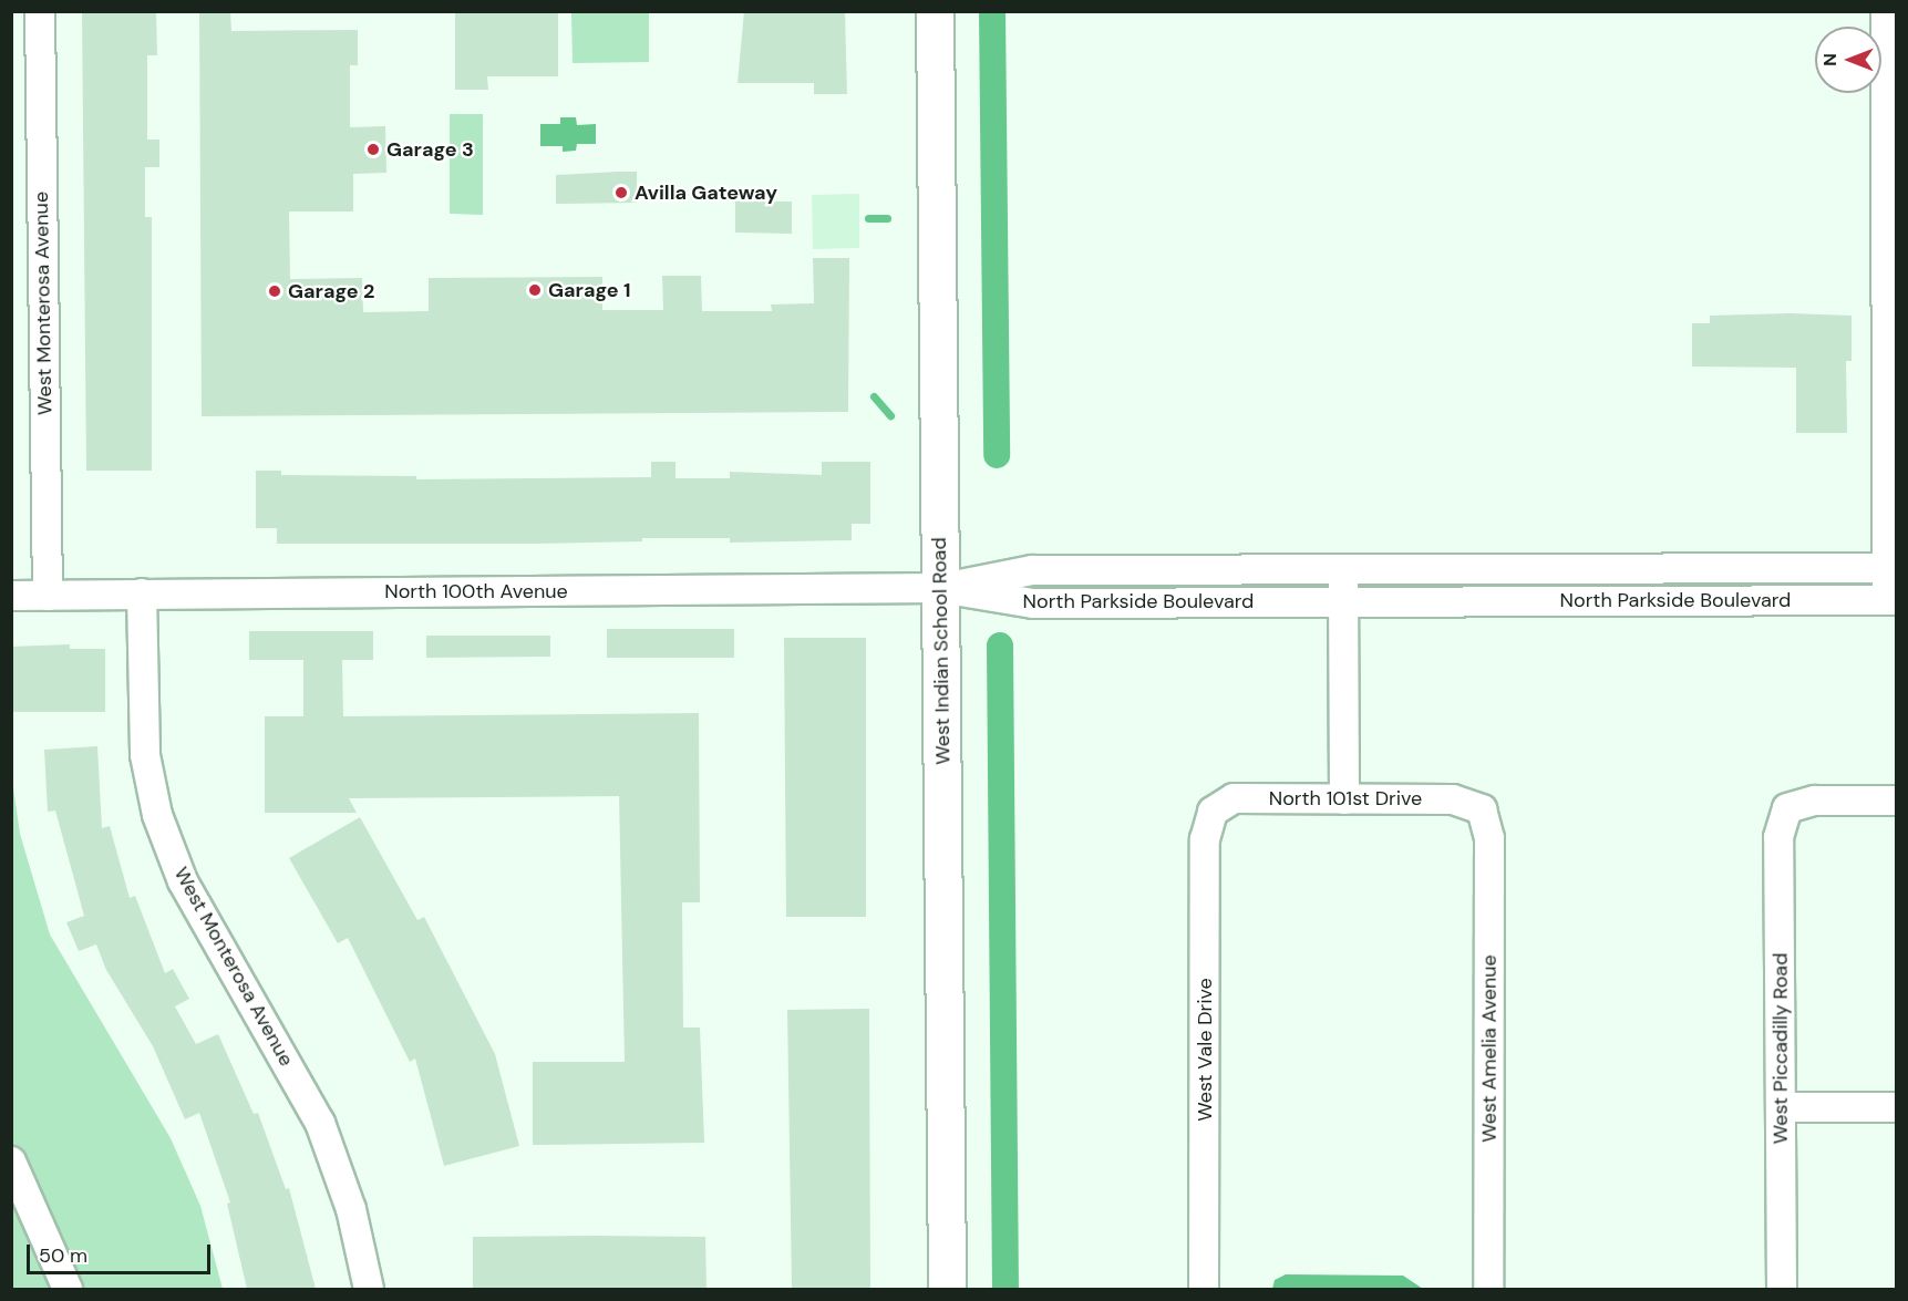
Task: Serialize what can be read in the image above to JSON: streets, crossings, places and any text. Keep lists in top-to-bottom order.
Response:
{
  "streets": {
    "main road": ["West Indian School Road"],
    "street": [
      "West Monterosa Avenue",
      "North 100th Avenue",
      "North Parkside Boulevard",
      "North 101st Drive",
      "West Amelia Avenue",
      "West Piccadilly Road",
      "West Vale Drive"
    ]
  },
  "crossings": [
    ["West Monterosa Avenue", "North 100th Avenue"],
    ["North 100th Avenue", "North Parkside Boulevard"],
    ["North 100th Avenue", "West Indian School Road"],
    ["North Parkside Boulevard", "West Indian School Road"],
    ["North 101st Drive", "West Amelia Avenue"],
    ["North 101st Drive", "West Vale Drive"]
  ],
  "places": [
    "Garage 3",
    "Avilla Gateway",
    "Garage 1",
    "Garage 2"
  ],
  "scale_bar": "50 m",
  "north": "left"
}
